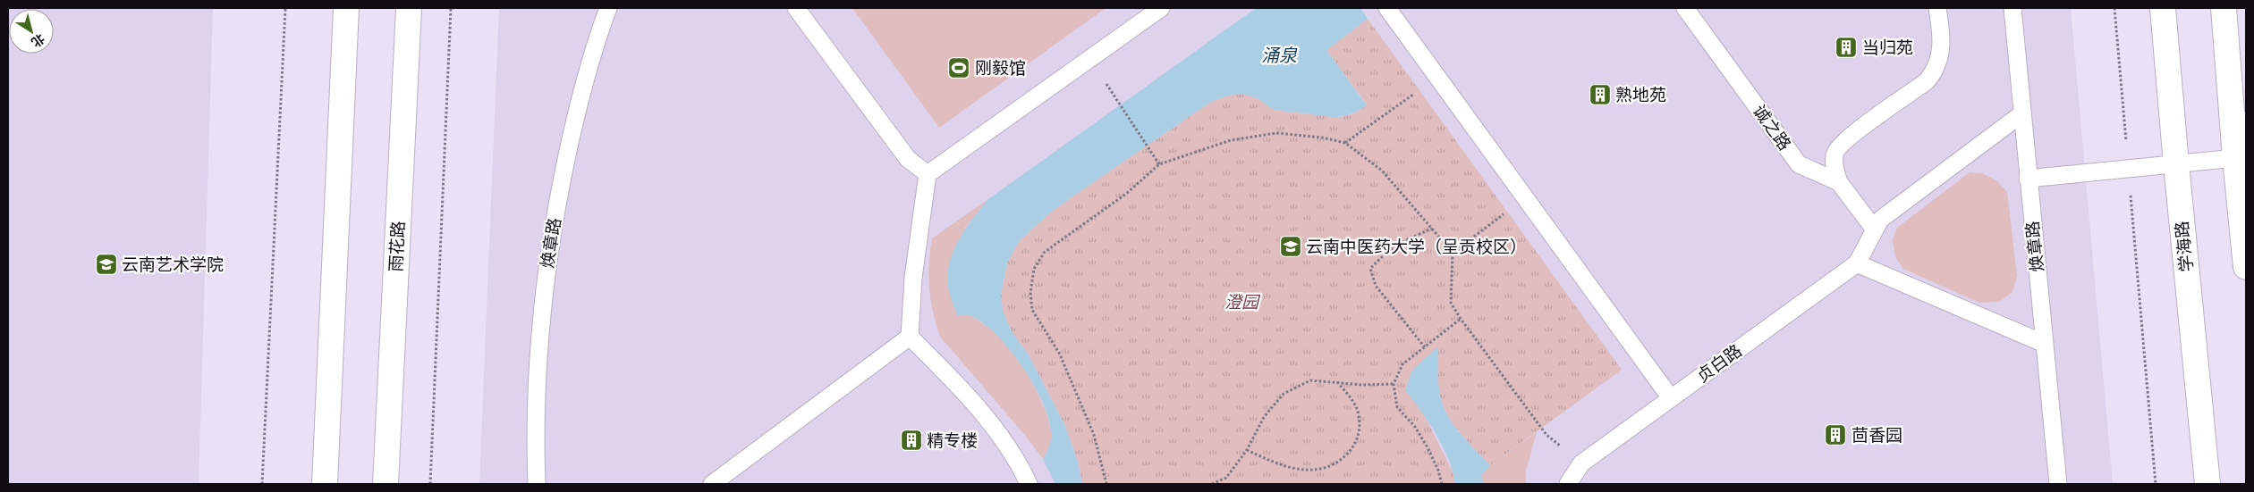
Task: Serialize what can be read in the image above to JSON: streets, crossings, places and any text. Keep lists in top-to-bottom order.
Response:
{
  "streets": {
    "street": ["雨花路", "学海路"],
    "lane": ["诚之路", "焕章路", "贞白路"]
  },
  "crossings": [
    ["诚之路", "贞白路"],
    ["焕章路", "贞白路"]
  ],
  "water": ["涌泉"],
  "parks": ["澄园"],
  "places": {
    "building": [
      "当归苑",
      "熟地苑",
      "茴香园",
      "精专楼"
    ],
    "sports": ["刚毅馆"],
    "school or university": ["云南中医药大学（呈贡校区）", "云南艺术学院"]
  },
  "north": "bottom right"
}
